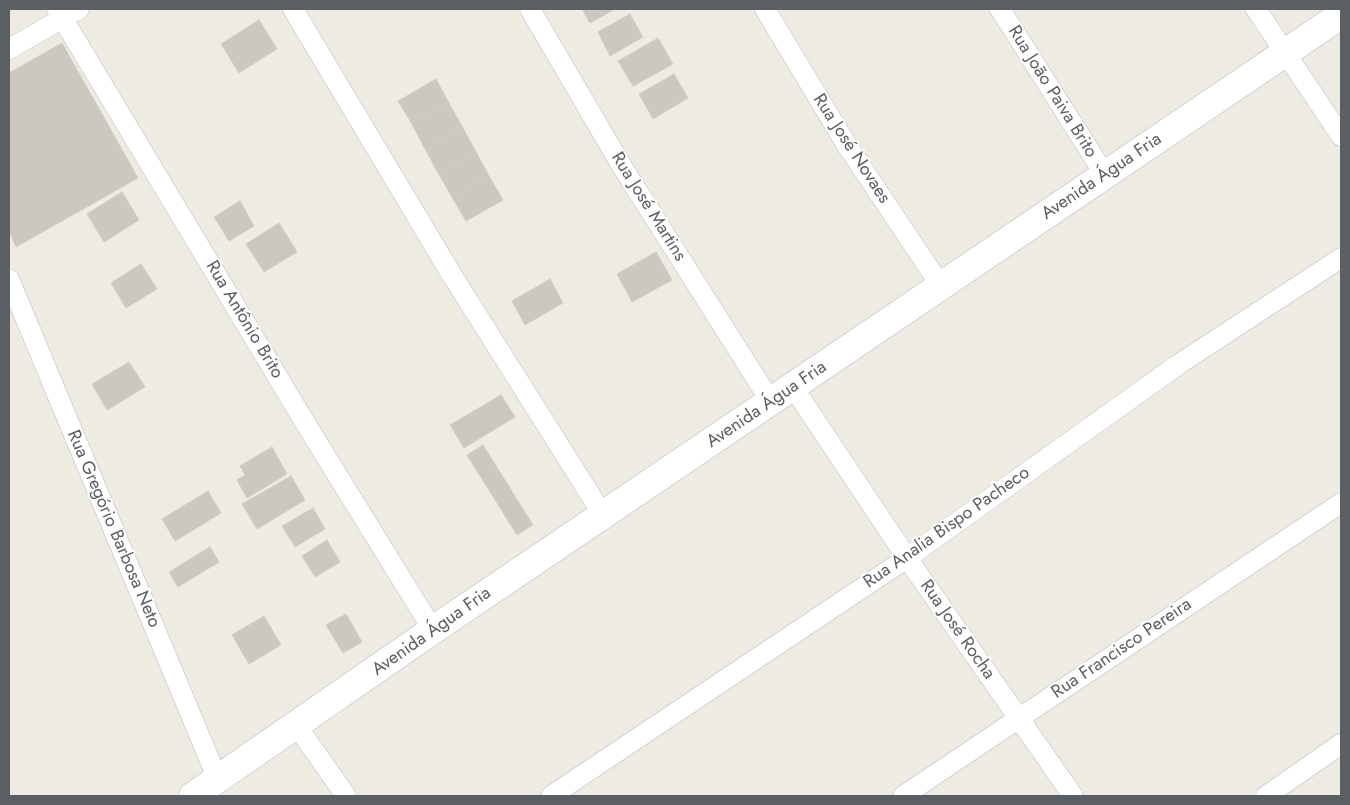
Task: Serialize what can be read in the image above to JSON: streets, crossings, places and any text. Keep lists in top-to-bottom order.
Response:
{
  "streets": {
    "street": [
      "Rua João Paiva Brito",
      "Rua José Novaes",
      "Avenida Água Fria",
      "Rua José Martins",
      "Rua Antônio Brito",
      "Rua Analia Bispo Pacheco",
      "Rua Gregório Barbosa Neto",
      "Rua José Rocha",
      "Rua Francisco Pereira"
    ]
  },
  "crossings": [
    ["Rua João Paiva Brito", "Avenida Água Fria"],
    ["Rua José Novaes", "Avenida Água Fria"],
    ["Avenida Água Fria", "Rua José Martins"],
    ["Avenida Água Fria", "Rua Antônio Brito"],
    ["Avenida Água Fria", "Rua Gregório Barbosa Neto"],
    ["Avenida Água Fria", "Rua José Rocha"],
    ["Rua Analia Bispo Pacheco", "Rua José Rocha"],
    ["Rua José Rocha", "Rua Francisco Pereira"]
  ]
}
